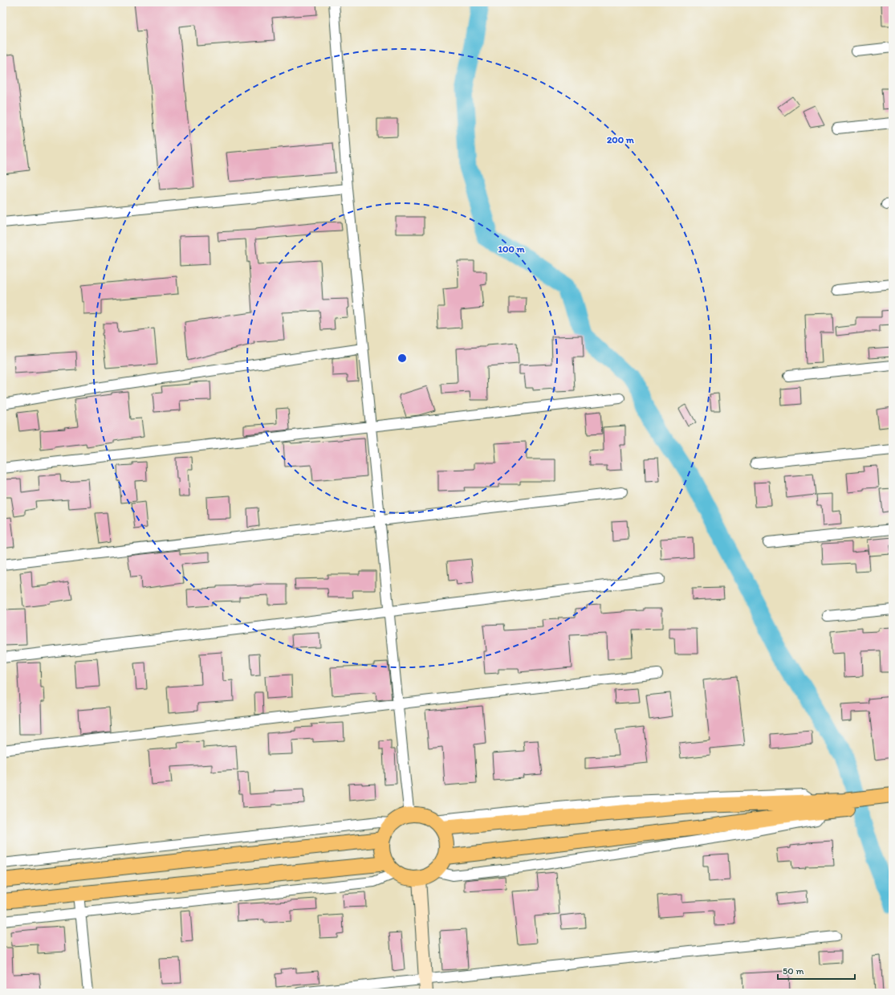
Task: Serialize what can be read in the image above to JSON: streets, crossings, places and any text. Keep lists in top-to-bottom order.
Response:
{
  "scale_bar": "50 m",
  "rings": ["200 m", "100 m"]
}
